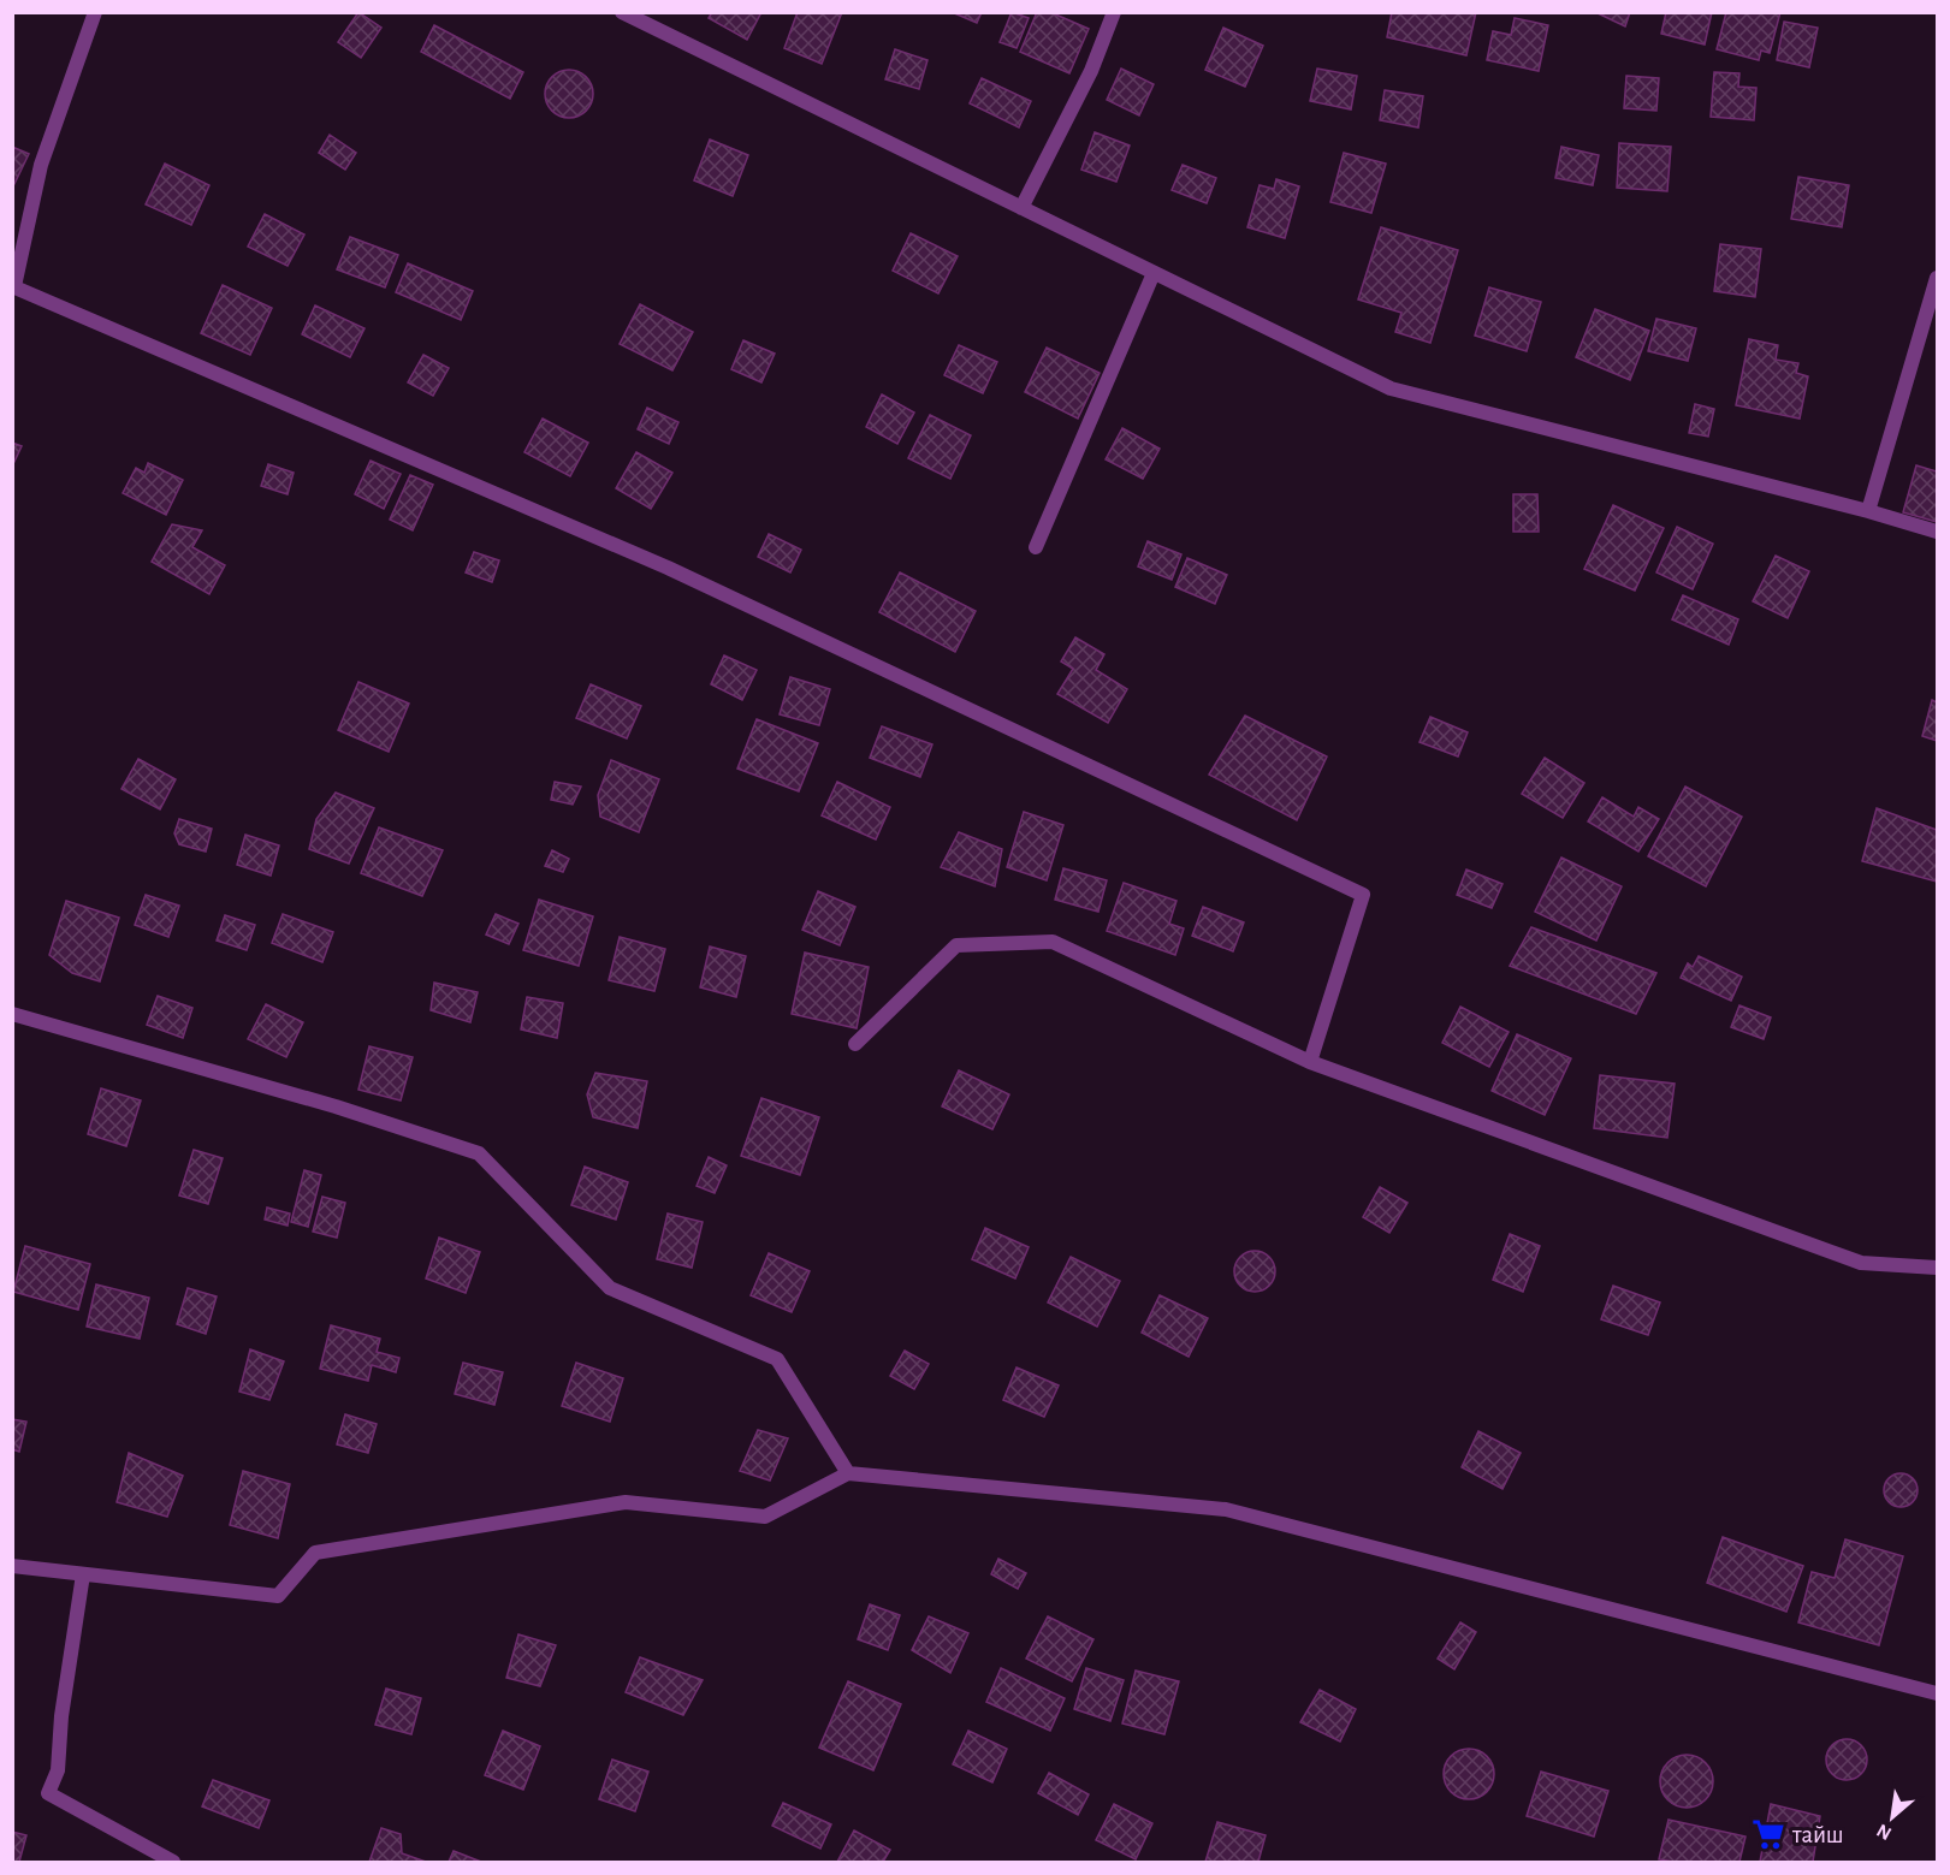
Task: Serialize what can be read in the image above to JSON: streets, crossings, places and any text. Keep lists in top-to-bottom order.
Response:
{
  "places": {
    "supermarket": ["тайш"]
  },
  "north": "bottom left"
}
